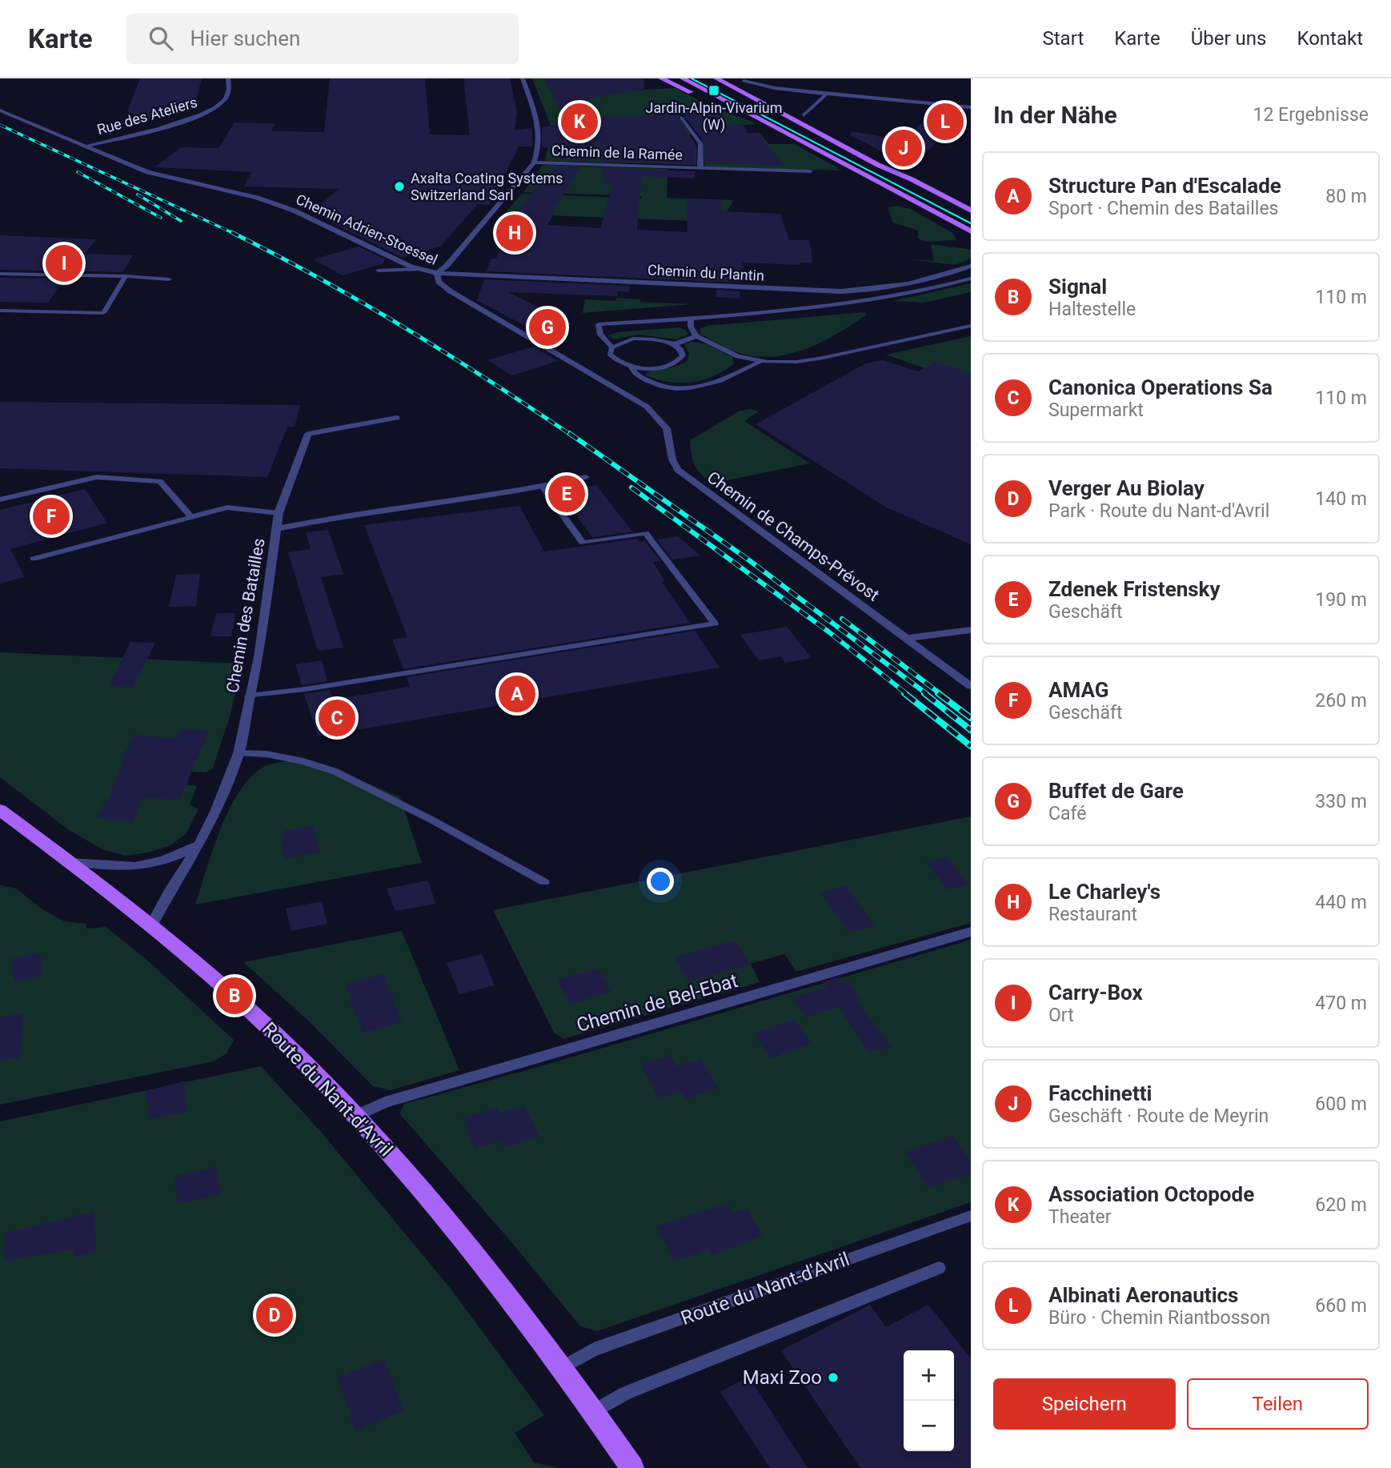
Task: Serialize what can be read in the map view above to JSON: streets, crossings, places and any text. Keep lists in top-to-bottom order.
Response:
{
  "streets": {
    "main road": ["Route du Nant-d'Avril"],
    "street": [
      "Rue des Ateliers",
      "Chemin de la Ramée",
      "Chemin Adrien-Stoessel",
      "Chemin du Plantin",
      "Chemin de Champs-Prévost",
      "Chemin des Batailles",
      "Chemin de Bel-Ebat"
    ]
  },
  "crossings": [
    ["Rue des Ateliers", "Chemin Adrien-Stoessel"],
    ["Chemin Adrien-Stoessel", "Chemin du Plantin"],
    ["Chemin Adrien-Stoessel", "Chemin de Champs-Prévost"],
    ["Chemin des Batailles", "Route du Nant-d'Avril"],
    ["Chemin de Bel-Ebat", "Route du Nant-d'Avril"]
  ],
  "places": {
    "transit": ["Jardin-Alpin-Vivarium (W)"],
    "other": ["Axalta Coating Systems Switzerland Sarl", "Maxi Zoo"]
  },
  "page": {
    "header": "Karte",
    "search": "Hier suchen",
    "nav": [
      "Start",
      "Karte",
      "Über uns",
      "Kontakt"
    ],
    "heading": ["In der Nähe", "12 Ergebnisse"],
    "pins": [
      "K",
      "L",
      "J",
      "H",
      "I",
      "G",
      "E",
      "F",
      "A",
      "C",
      "B",
      "D"
    ],
    "list": [
      {
        "mark": "A",
        "name": "Structure Pan d'Escalade",
        "note": "Sport · Chemin des Batailles",
        "value": "80 m"
      },
      {
        "mark": "B",
        "name": "Signal",
        "note": "Haltestelle",
        "value": "110 m"
      },
      {
        "mark": "C",
        "name": "Canonica Operations Sa",
        "note": "Supermarkt",
        "value": "110 m"
      },
      {
        "mark": "D",
        "name": "Verger Au Biolay",
        "note": "Park · Route du Nant-d'Avril",
        "value": "140 m"
      },
      {
        "mark": "E",
        "name": "Zdenek Fristensky",
        "note": "Geschäft",
        "value": "190 m"
      },
      {
        "mark": "F",
        "name": "AMAG",
        "note": "Geschäft",
        "value": "260 m"
      },
      {
        "mark": "G",
        "name": "Buffet de Gare",
        "note": "Café",
        "value": "330 m"
      },
      {
        "mark": "H",
        "name": "Le Charley's",
        "note": "Restaurant",
        "value": "440 m"
      },
      {
        "mark": "I",
        "name": "Carry-Box",
        "note": "Ort",
        "value": "470 m"
      },
      {
        "mark": "J",
        "name": "Facchinetti",
        "note": "Geschäft · Route de Meyrin",
        "value": "600 m"
      },
      {
        "mark": "K",
        "name": "Association Octopode",
        "note": "Theater",
        "value": "620 m"
      },
      {
        "mark": "L",
        "name": "Albinati Aeronautics",
        "note": "Büro · Chemin Riantbosson",
        "value": "660 m"
      }
    ],
    "map_buttons": ["+", "−"],
    "buttons": ["Speichern", "Teilen"]
  }
}
